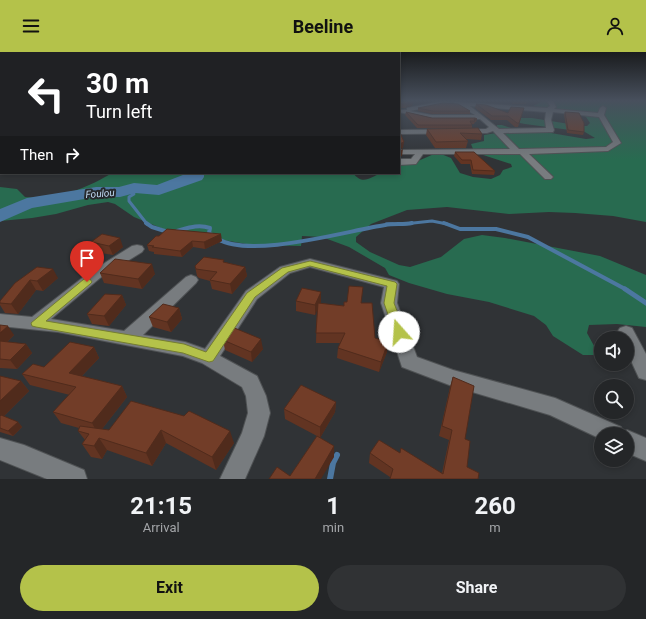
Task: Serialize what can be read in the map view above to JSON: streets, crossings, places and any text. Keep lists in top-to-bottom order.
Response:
{
  "water": ["Foulou"],
  "page": {
    "header": "Beeline",
    "turn": ["30 m", "Turn left"],
    "then": "Then",
    "eta": [
      "21:15",
      "Arrival",
      "1",
      "min",
      "260",
      "m"
    ],
    "buttons": ["Exit", "Share"]
  }
}
